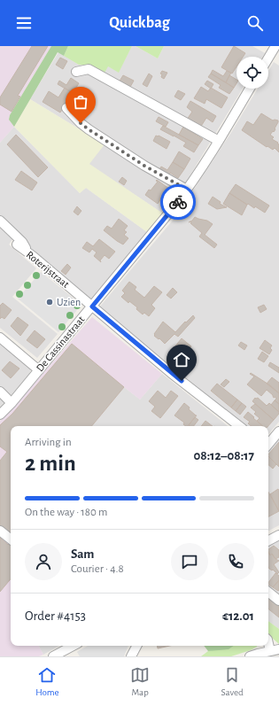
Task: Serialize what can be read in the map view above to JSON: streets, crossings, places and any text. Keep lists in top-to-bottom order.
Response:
{
  "streets": {
    "street": ["Roterijstraat", "De Cassinastraat"]
  },
  "crossings": [
    ["Roterijstraat", "De Cassinastraat"]
  ],
  "places": ["Uzien"],
  "page": {
    "header": "Quickbag",
    "heading": ["2 min", "Arriving in", "08:12–08:17"],
    "panel": [
      "Sam",
      "Courier · 4.8",
      "Order #4153",
      "€12.01"
    ],
    "bar": "On the way · 180 m",
    "tabs": ["Home", "Map", "Saved"]
  }
}
